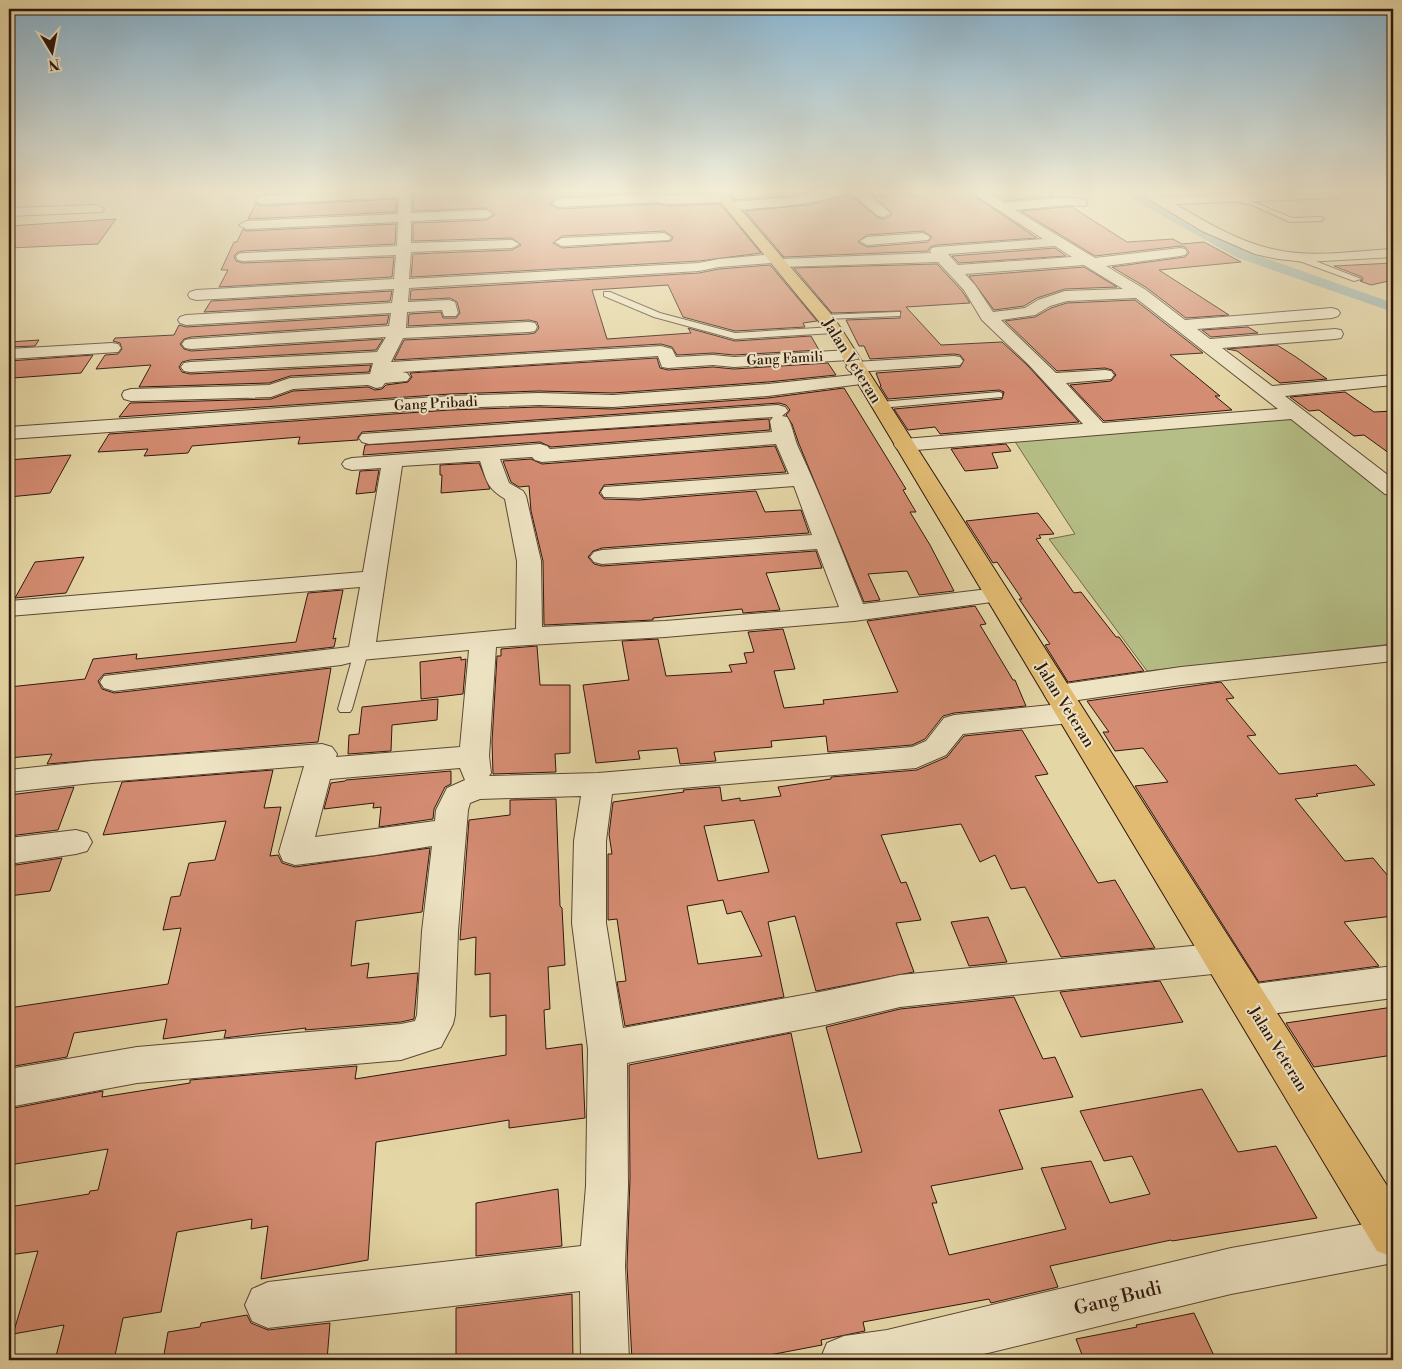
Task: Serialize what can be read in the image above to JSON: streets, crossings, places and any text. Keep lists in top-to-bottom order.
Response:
{
  "streets": {
    "main road": ["Jalan Veteran"],
    "street": ["Gang Famili", "Gang Pribadi", "Gang Budi"]
  },
  "crossings": [
    ["Gang Famili", "Jalan Veteran"],
    ["Gang Famili", "Gang Pribadi"],
    ["Jalan Veteran", "Gang Pribadi"]
  ],
  "north": "bottom"
}
